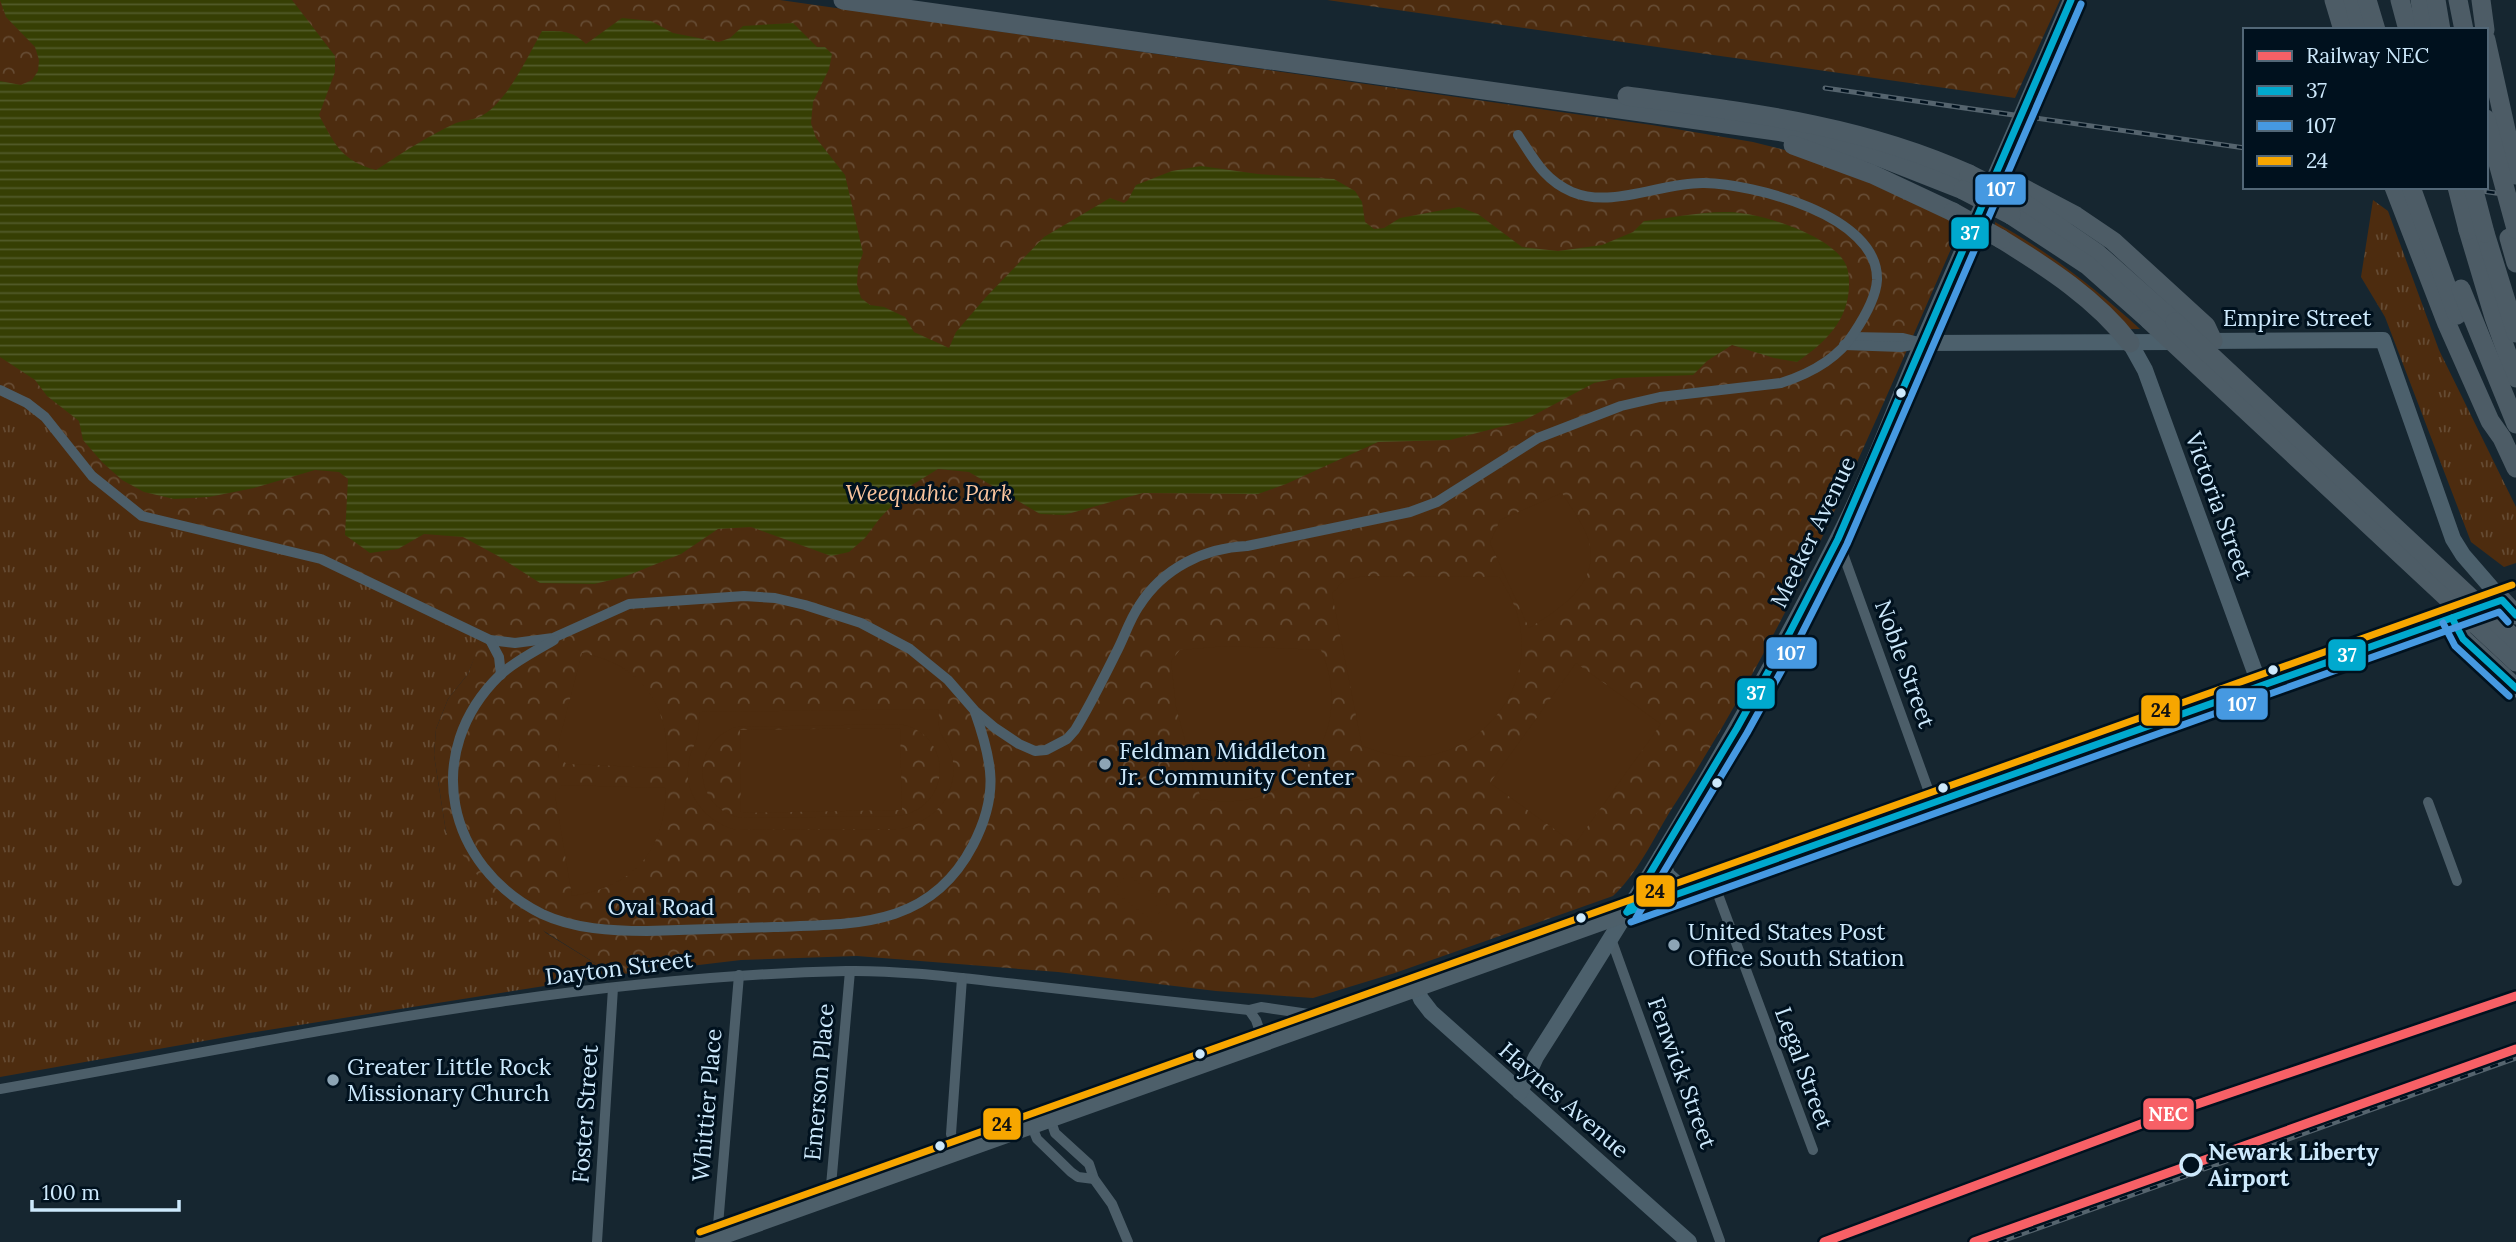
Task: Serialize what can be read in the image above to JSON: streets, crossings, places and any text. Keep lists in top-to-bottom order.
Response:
{
  "streets": {
    "main road": [
      "Empire Street",
      "Victoria Street",
      "Meeker Avenue",
      "Haynes Avenue"
    ],
    "street": [
      "Noble Street",
      "Oval Road",
      "Dayton Street",
      "Legal Street",
      "Fenwick Street",
      "Emerson Place",
      "Whittier Place",
      "Foster Street"
    ]
  },
  "crossings": [
    ["Empire Street", "Victoria Street"],
    ["Empire Street", "Meeker Avenue"],
    ["Meeker Avenue", "Noble Street"],
    ["Meeker Avenue", "Fenwick Street"],
    ["Meeker Avenue", "Haynes Avenue"],
    ["Dayton Street", "Emerson Place"],
    ["Dayton Street", "Whittier Place"],
    ["Dayton Street", "Foster Street"]
  ],
  "parks": ["Weequahic Park"],
  "places": [
    "Feldman Middleton Jr. Community Center",
    "United States Post Office South Station",
    "Greater Little Rock Missionary Church",
    "Newark Liberty Airport"
  ],
  "lines": [
    "transit line 37",
    "transit line 107",
    "transit line 24",
    "rail line NEC"
  ],
  "legend": [
    "Railway NEC",
    "37",
    "107",
    "24"
  ],
  "scale_bar": "100 m"
}
